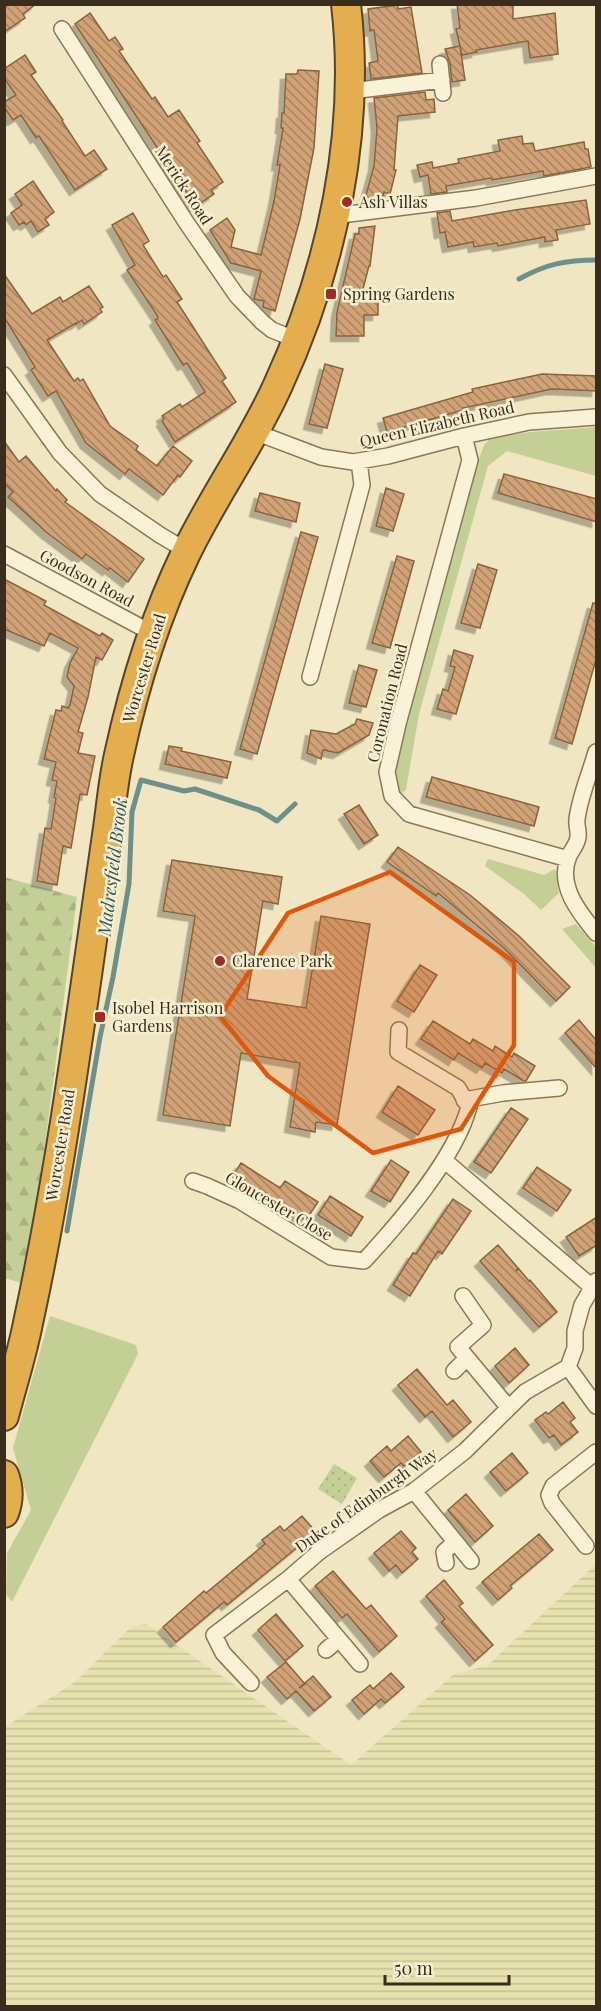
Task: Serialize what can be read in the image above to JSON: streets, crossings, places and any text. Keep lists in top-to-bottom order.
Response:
{
  "streets": {
    "highway": ["Worcester Road"],
    "street": [
      "Merick Road",
      "Queen Elizabeth Road",
      "Goodson Road",
      "Coronation Road",
      "Gloucester Close",
      "Duke of Edinburgh Way"
    ]
  },
  "crossings": [
    ["Merick Road", "Worcester Road"],
    ["Queen Elizabeth Road", "Worcester Road"],
    ["Queen Elizabeth Road", "Coronation Road"],
    ["Goodson Road", "Worcester Road"]
  ],
  "water": ["Madresfield Brook"],
  "places": {
    "other": ["Ash Villas", "Clarence Park"],
    "transit": ["Spring Gardens", "Isobel Harrison Gardens"]
  },
  "scale_bar": "50 m"
}
